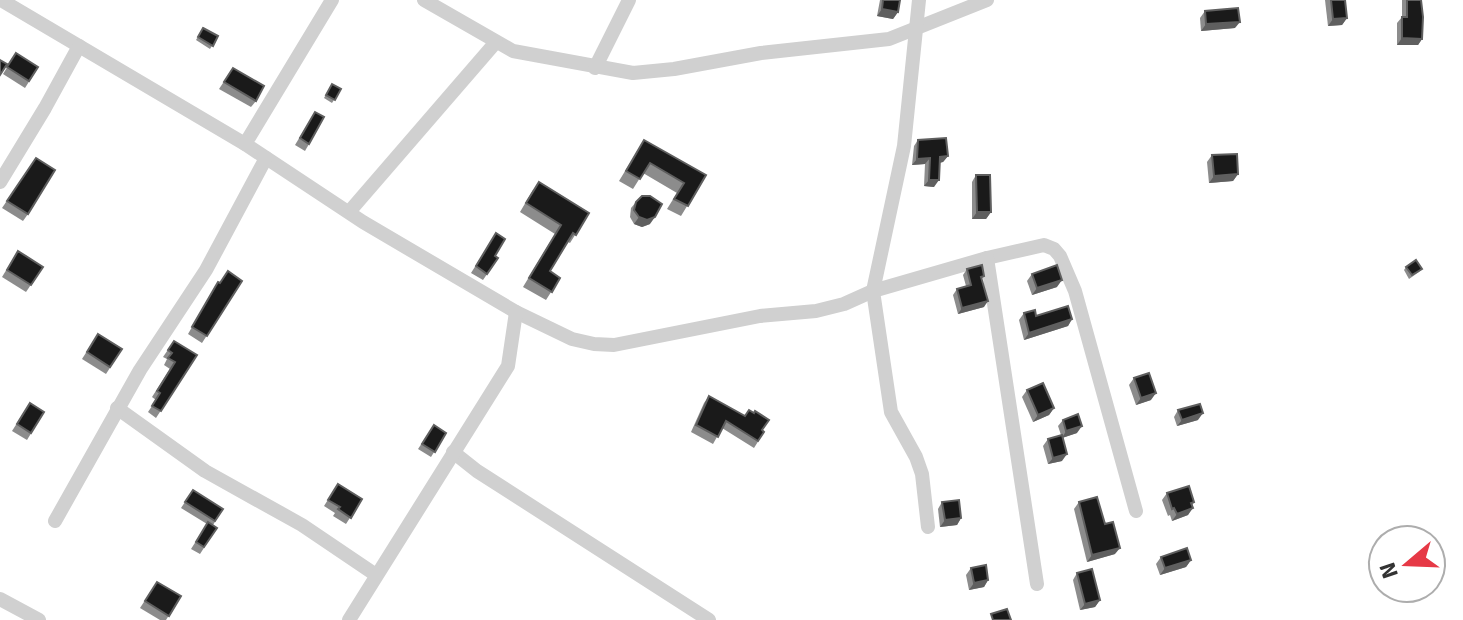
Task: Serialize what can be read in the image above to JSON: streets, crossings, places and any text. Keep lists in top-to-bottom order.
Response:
{
  "north": "left"
}
